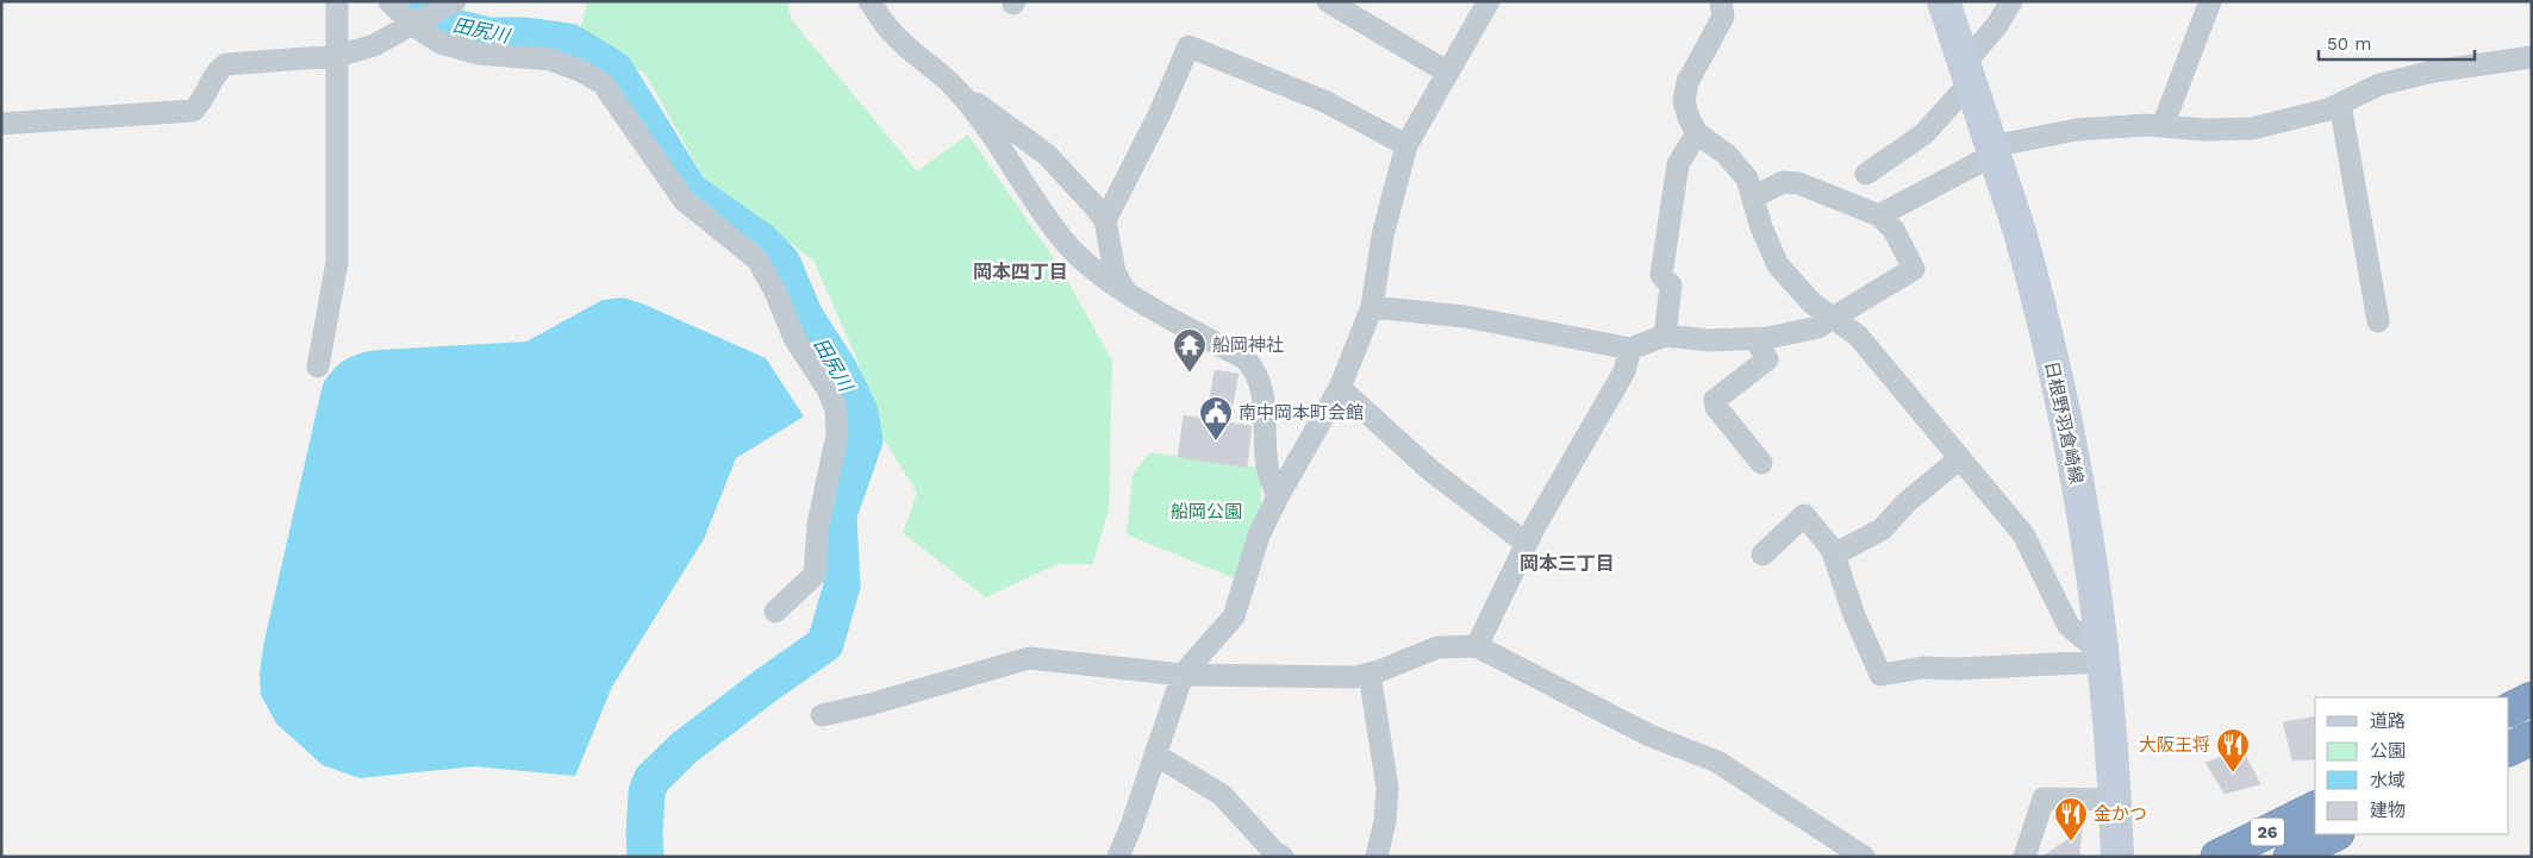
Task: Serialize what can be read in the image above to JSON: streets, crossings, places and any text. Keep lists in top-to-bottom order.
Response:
{
  "streets": {
    "highway": ["26"],
    "main road": ["日根野羽倉崎線"]
  },
  "districts": ["岡本四丁目", "岡本三丁目"],
  "water": ["田尻川"],
  "parks": ["船岡公園"],
  "places": {
    "temple": ["船岡神社"],
    "public building": ["南中岡本町会館"],
    "restaurant": ["大阪王将", "金かつ"]
  },
  "legend": [
    "道路",
    "公園",
    "水域",
    "建物"
  ],
  "scale_bar": "50 m"
}
